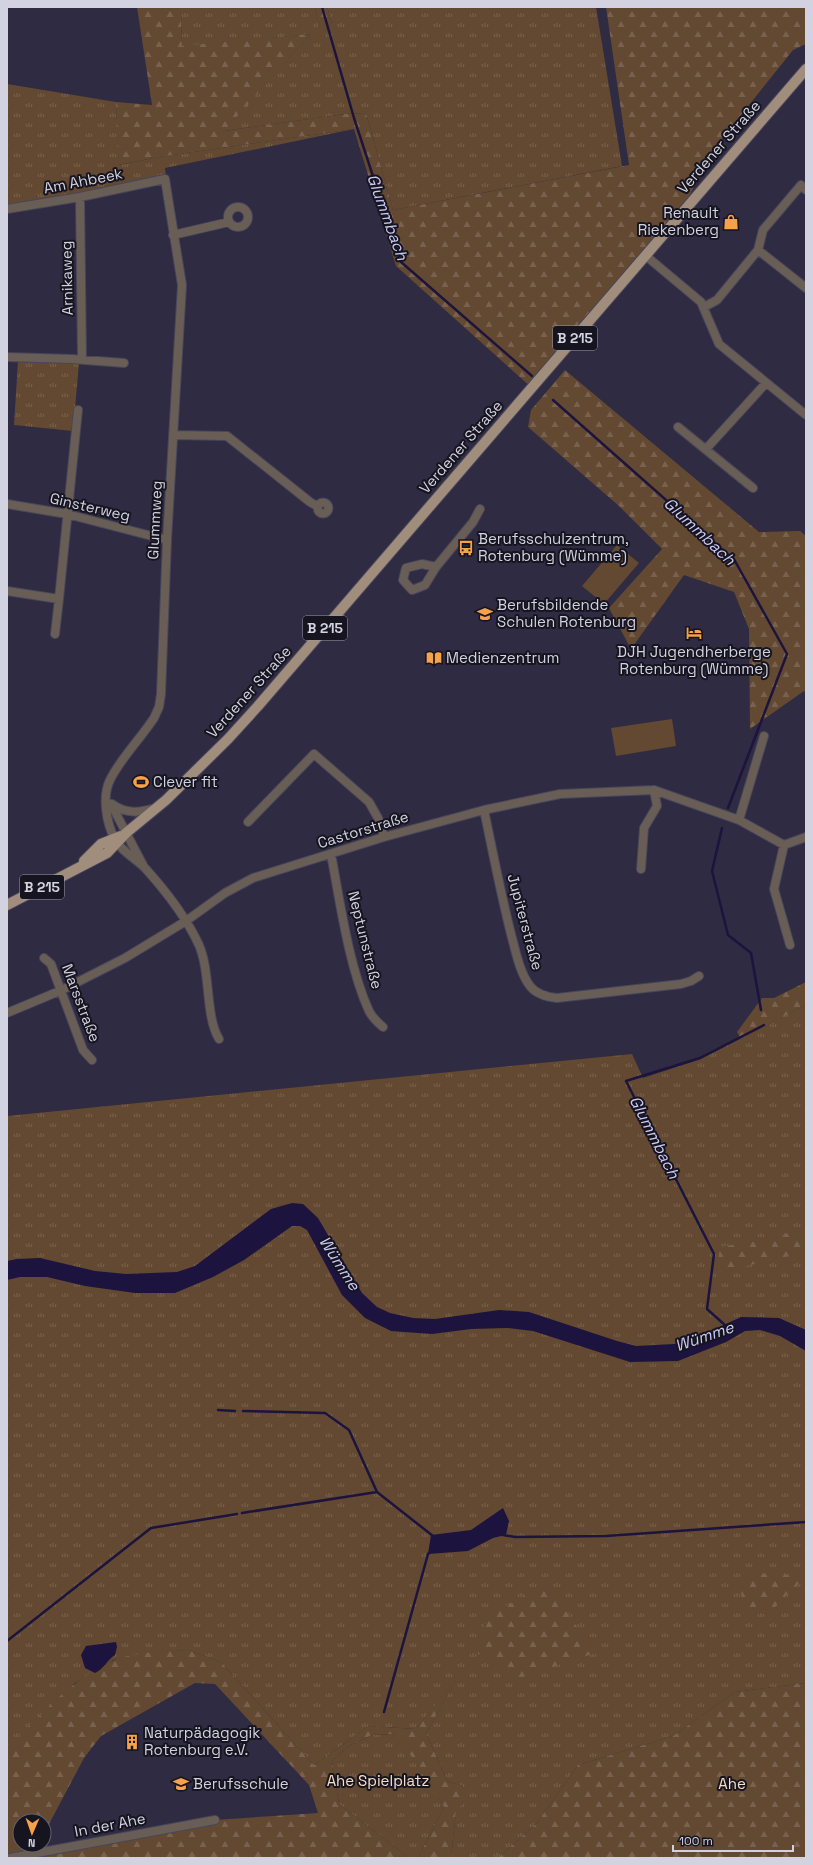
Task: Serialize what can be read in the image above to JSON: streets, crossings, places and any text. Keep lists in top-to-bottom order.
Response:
{
  "streets": {
    "main road": ["Verdener Straße", "B 215"],
    "street": [
      "Am Ahbeek",
      "Arnikaweg",
      "Ginsterweg",
      "Glummweg",
      "Castorstraße",
      "Jupiterstraße",
      "Neptunstraße",
      "Marsstraße",
      "In der Ahe"
    ]
  },
  "crossings": [
    ["Verdener Straße", "Glummweg"],
    ["Am Ahbeek", "Arnikaweg"],
    ["Am Ahbeek", "Glummweg"],
    ["Ginsterweg", "Glummweg"],
    ["Castorstraße", "Jupiterstraße"],
    ["Castorstraße", "Neptunstraße"],
    ["Castorstraße", "Marsstraße"]
  ],
  "water": ["Glummbach", "Wümme"],
  "parks": ["Ahe Spielplatz", "Ahe"],
  "places": {
    "shop": ["Renault Riekenberg"],
    "bus stop": ["Berufsschulzentrum, Rotenburg (Wümme)"],
    "school or university": ["Berufsbildende Schulen Rotenburg", "Berufsschule"],
    "hotel": ["DJH Jugendherberge Rotenburg (Wümme)"],
    "library": ["Medienzentrum"],
    "sports": ["Clever fit"],
    "building": ["Naturpädagogik Rotenburg e.V."]
  },
  "scale_bar": "100 m",
  "north": "bottom"
}
